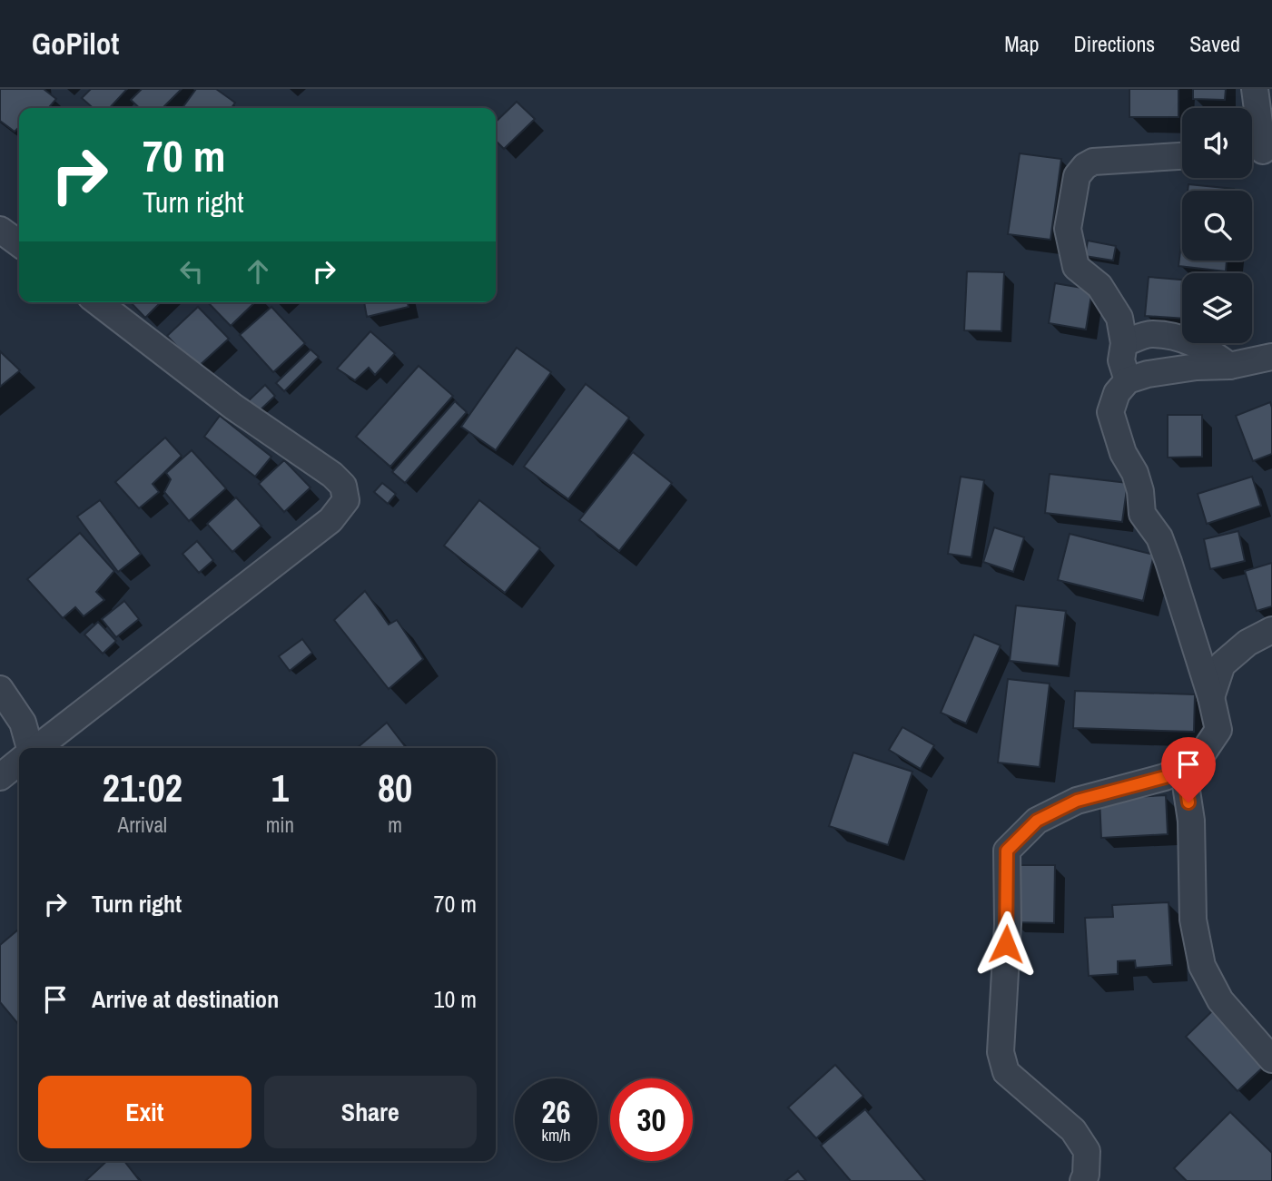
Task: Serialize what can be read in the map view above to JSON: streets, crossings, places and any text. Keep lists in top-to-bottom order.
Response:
{
  "page": {
    "header": "GoPilot",
    "nav": ["Map", "Directions", "Saved"],
    "turn": ["70 m", "Turn right"],
    "eta": [
      "21:02",
      "Arrival",
      "1",
      "min",
      "80",
      "m"
    ],
    "list": [
      {
        "name": "Turn right",
        "value": "70 m"
      },
      {
        "name": "Arrive at destination",
        "value": "10 m"
      }
    ],
    "buttons": ["Exit", "Share"],
    "speed": "26 km/h",
    "limit": "30"
  }
}
